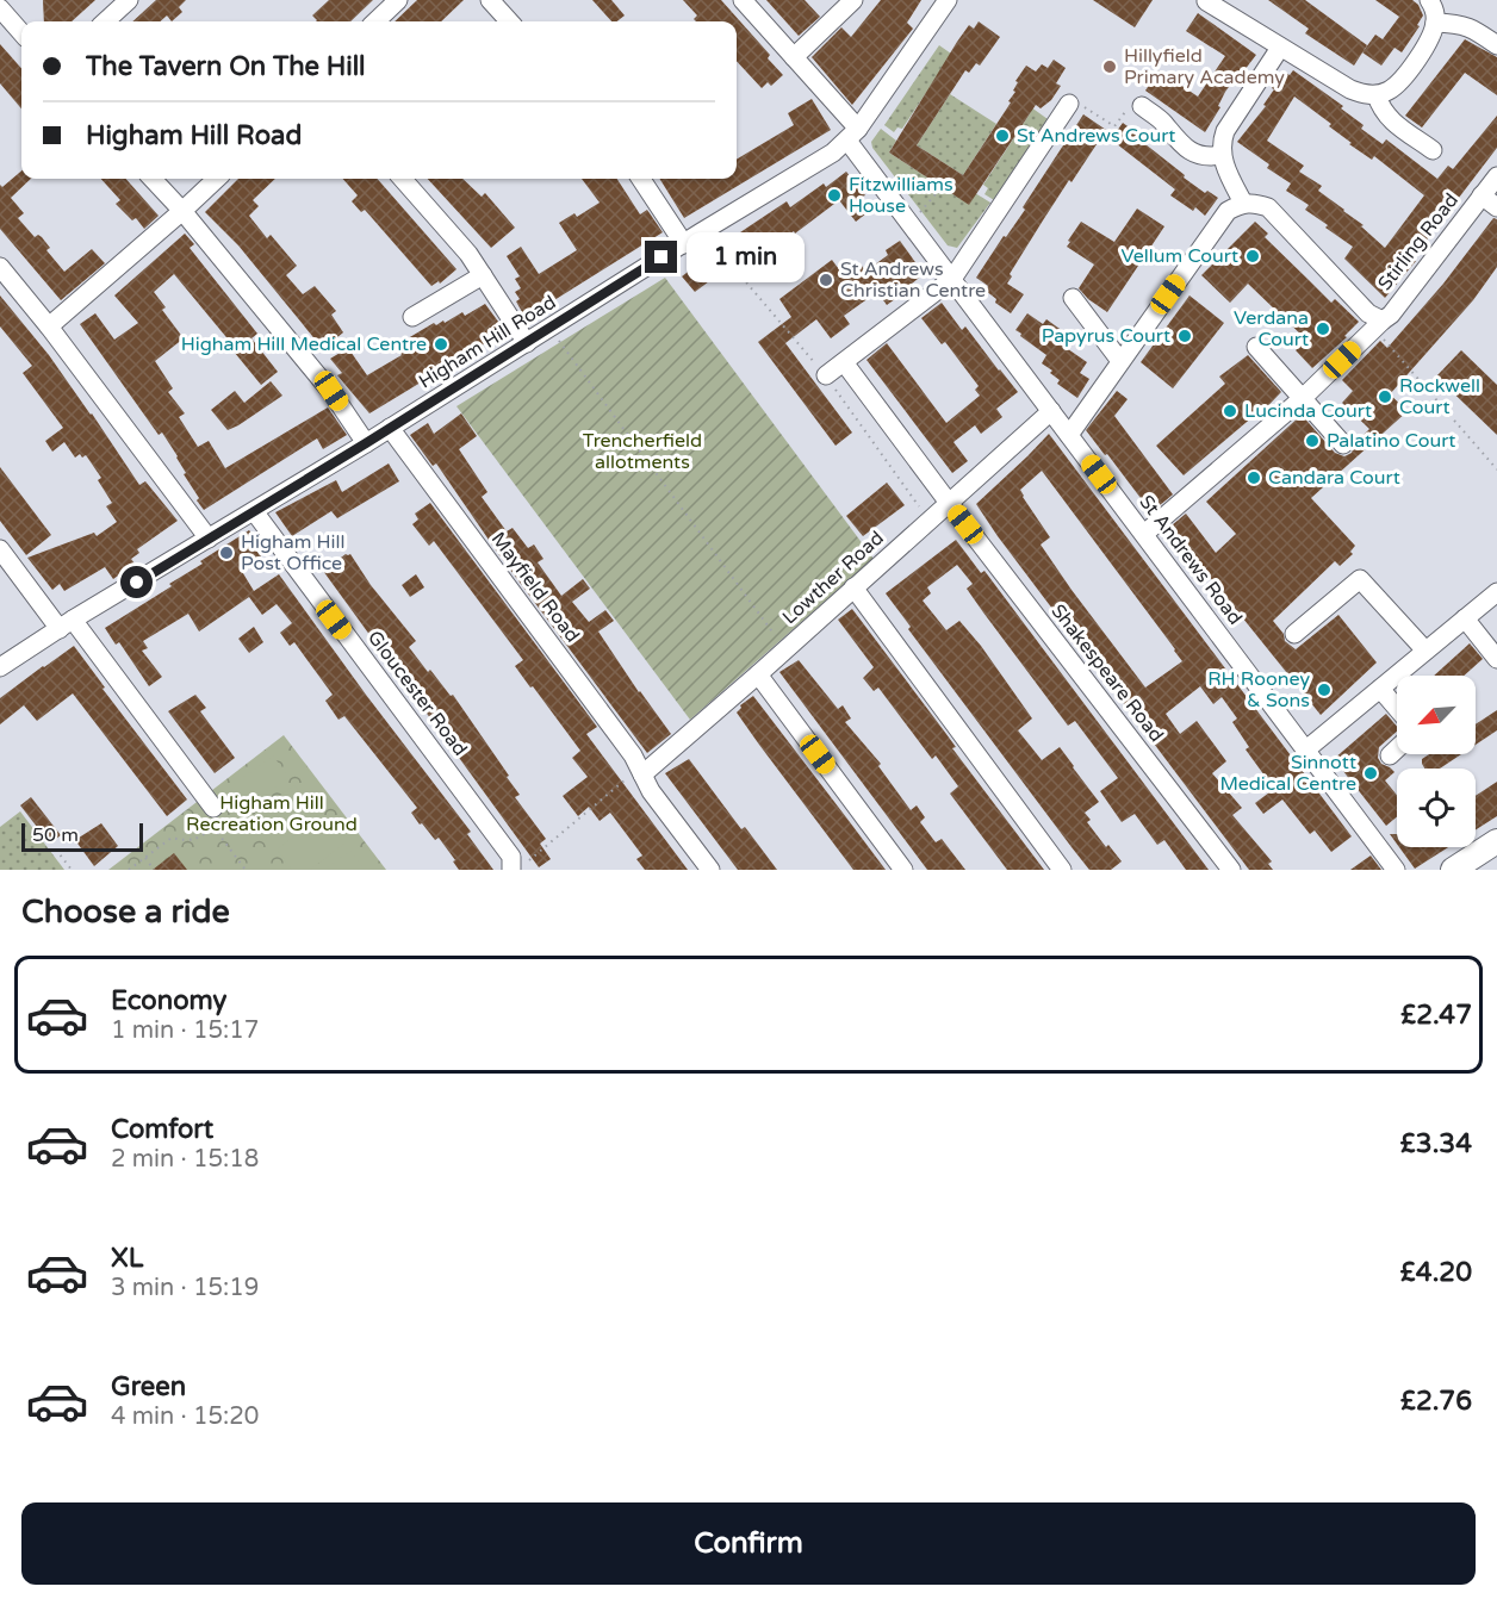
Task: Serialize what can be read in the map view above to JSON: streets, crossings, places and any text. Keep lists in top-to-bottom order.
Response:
{
  "streets": {
    "street": [
      "Stirling Road",
      "Higham Hill Road",
      "St Andrews Road",
      "Lowther Road",
      "Mayfield Road",
      "Shakespeare Road",
      "Gloucester Road"
    ]
  },
  "crossings": [
    ["Higham Hill Road", "St Andrews Road"],
    ["Higham Hill Road", "Mayfield Road"],
    ["Higham Hill Road", "Gloucester Road"],
    ["St Andrews Road", "Lowther Road"],
    ["Lowther Road", "Mayfield Road"],
    ["Lowther Road", "Shakespeare Road"]
  ],
  "parks": ["Trencherfield allotments", "Higham Hill Recreation Ground"],
  "places": [
    "Hillyfield Primary Academy",
    "St Andrews Court",
    "Fitzwilliams House",
    "Vellum Court",
    "St Andrews Christian Centre",
    "Verdana Court",
    "Papyrus Court",
    "Higham Hill Medical Centre",
    "Rockwell Court",
    "Lucinda Court",
    "Palatino Court",
    "Candara Court",
    "Higham Hill Post Office",
    "RH Rooney & Sons",
    "Sinnott Medical Centre"
  ],
  "scale_bar": "50 m",
  "north": "bottom left",
  "page": {
    "banner": ["The Tavern On The Hill", "Higham Hill Road"],
    "bubble": "1 min",
    "scale": "50 m",
    "heading": "Choose a ride",
    "list": [
      {
        "name": "Economy",
        "note": "1 min · 15:17",
        "value": "£2.47"
      },
      {
        "name": "Comfort",
        "note": "2 min · 15:18",
        "value": "£3.34"
      },
      {
        "name": "XL",
        "note": "3 min · 15:19",
        "value": "£4.20"
      },
      {
        "name": "Green",
        "note": "4 min · 15:20",
        "value": "£2.76"
      }
    ],
    "buttons": "Confirm"
  }
}
